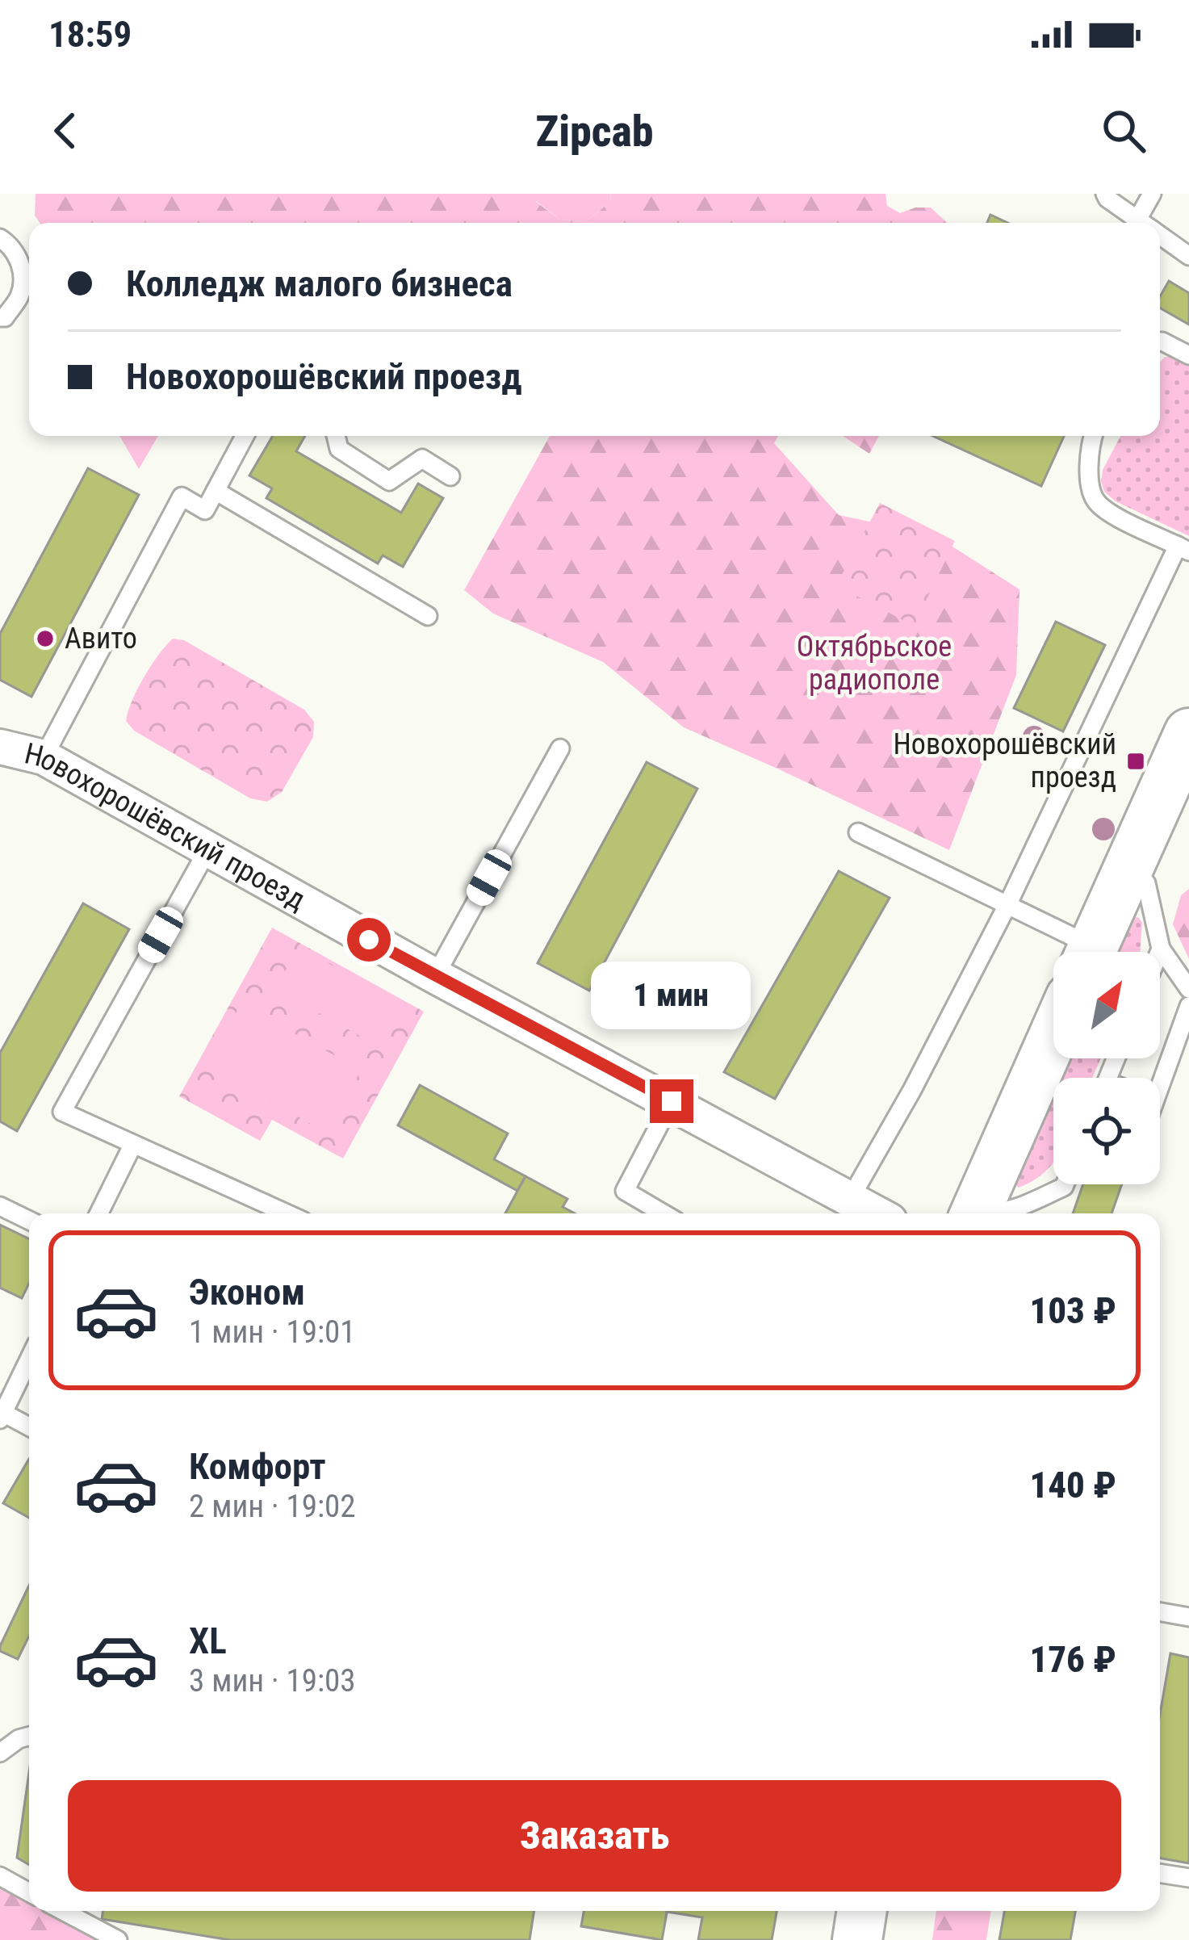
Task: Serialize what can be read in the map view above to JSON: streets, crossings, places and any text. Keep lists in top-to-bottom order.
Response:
{
  "streets": {
    "street": ["Новохорошёвский проезд"]
  },
  "parks": ["Октябрьское радиополе"],
  "places": {
    "other": ["Авито"],
    "transit": ["Новохорошёвский проезд"]
  },
  "north": "top right",
  "page": {
    "status": "18:59",
    "header": "Zipcab",
    "banner": ["Колледж малого бизнеса", "Новохорошёвский проезд"],
    "bubble": "1 мин",
    "list": [
      {
        "name": "Эконом",
        "note": "1 мин · 19:01",
        "value": "103 ₽"
      },
      {
        "name": "Комфорт",
        "note": "2 мин · 19:02",
        "value": "140 ₽"
      },
      {
        "name": "XL",
        "note": "3 мин · 19:03",
        "value": "176 ₽"
      }
    ],
    "buttons": "Заказать"
  }
}
